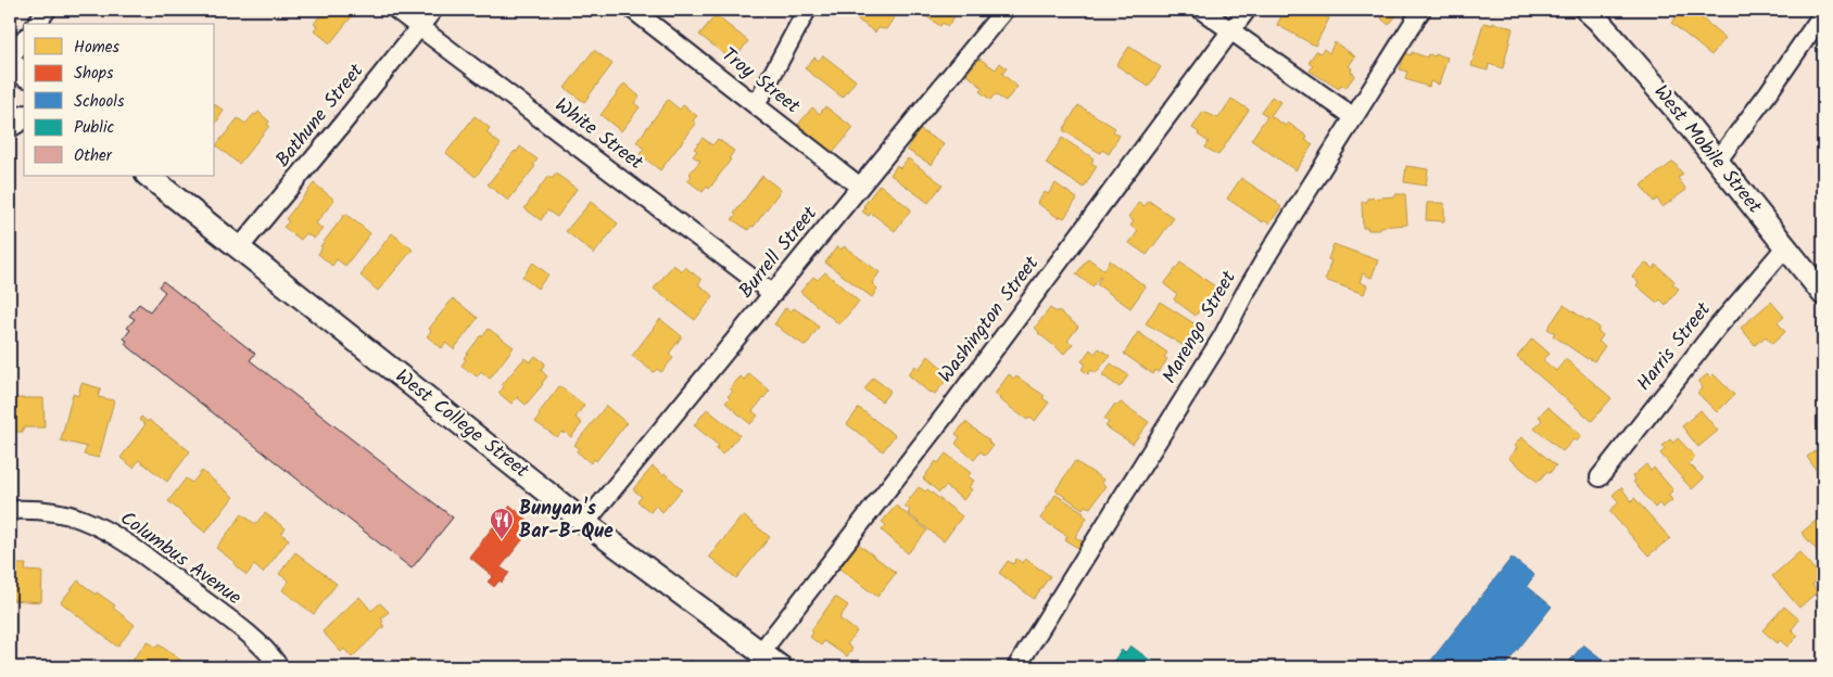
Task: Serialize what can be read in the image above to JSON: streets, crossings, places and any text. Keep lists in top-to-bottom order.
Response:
{
  "streets": {
    "street": [
      "Troy Street",
      "Bathune Street",
      "White Street",
      "West Mobile Street",
      "Burrell Street",
      "Washington Street",
      "Marengo Street",
      "Harris Street",
      "West College Street",
      "Columbus Avenue"
    ]
  },
  "crossings": [
    ["Troy Street", "Burrell Street"],
    ["Bathune Street", "White Street"],
    ["Bathune Street", "West College Street"],
    ["White Street", "Burrell Street"],
    ["West Mobile Street", "Harris Street"],
    ["Burrell Street", "West College Street"],
    ["Washington Street", "West College Street"]
  ],
  "places": {
    "restaurant": ["Bunyan's Bar-B-Que"]
  },
  "legend": [
    "Homes",
    "Shops",
    "Schools",
    "Public",
    "Other"
  ]
}
